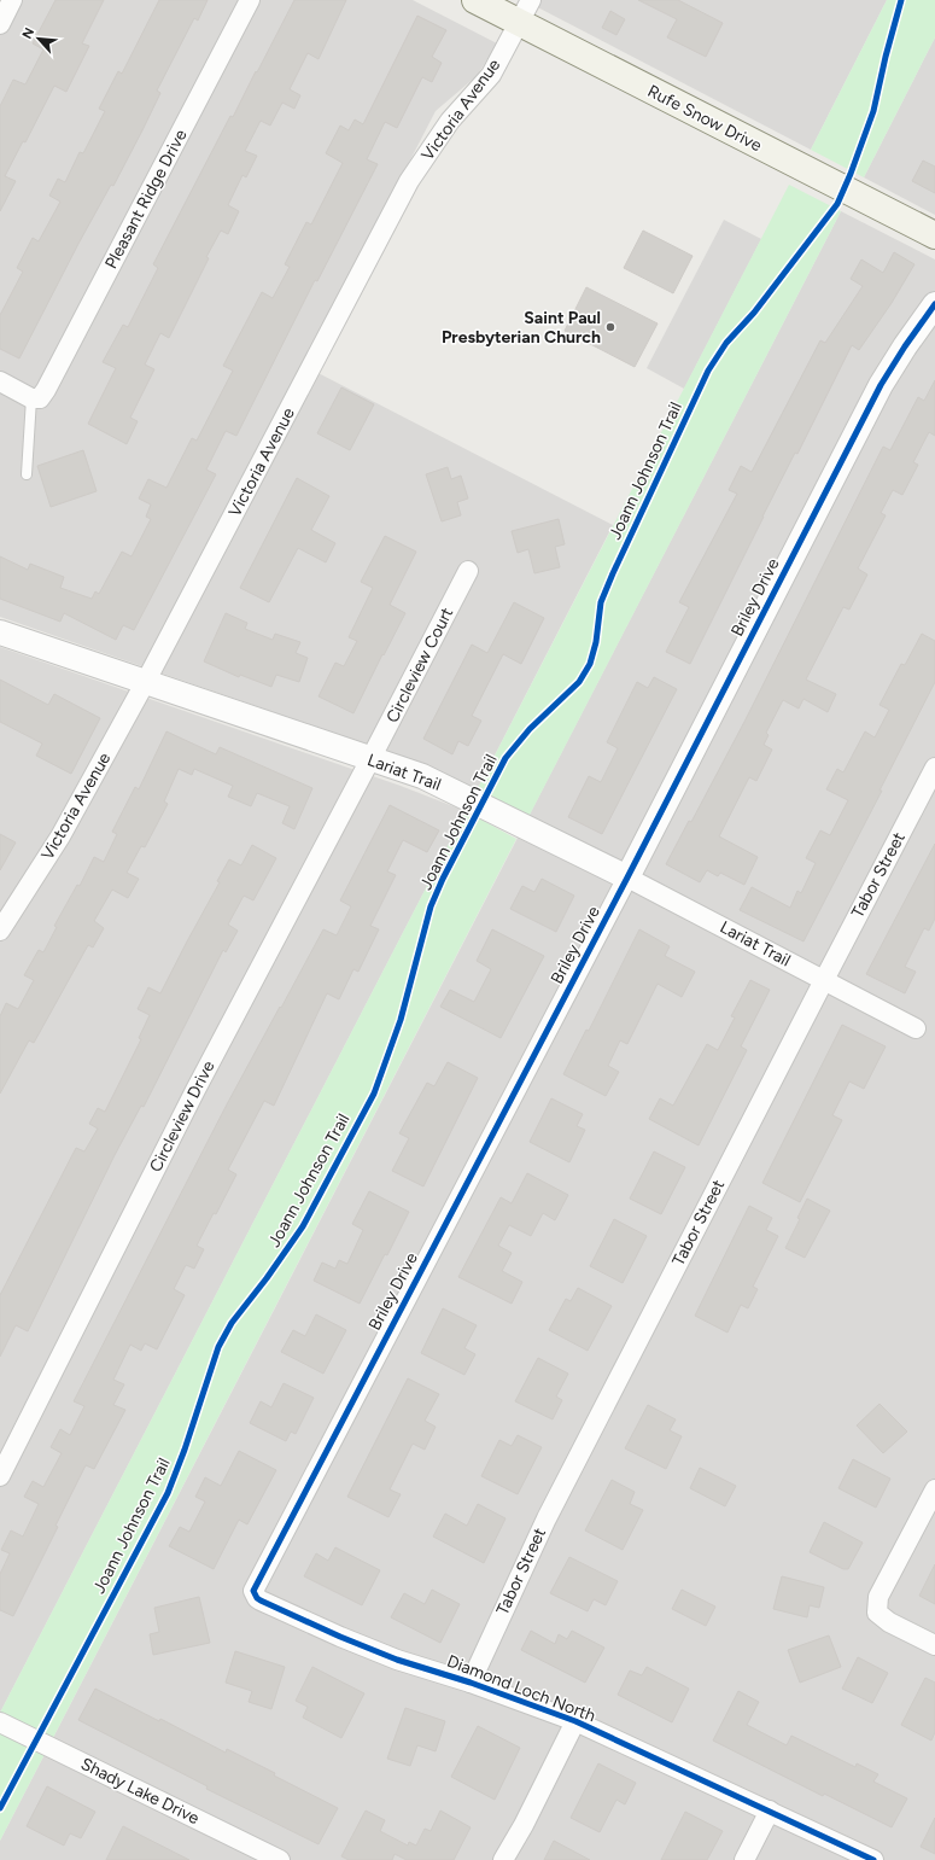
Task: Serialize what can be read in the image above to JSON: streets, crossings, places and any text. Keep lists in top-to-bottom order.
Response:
{
  "streets": {
    "main road": ["Rufe Snow Drive"],
    "street": [
      "Victoria Avenue",
      "Pleasant Ridge Drive",
      "Briley Drive",
      "Circleview Court",
      "Lariat Trail",
      "Tabor Street",
      "Circleview Drive",
      "Diamond Loch North",
      "Shady Lake Drive"
    ],
    "cycle path": ["Joann Johnson Trail"]
  },
  "crossings": [
    ["Victoria Avenue", "Rufe Snow Drive"],
    ["Victoria Avenue", "Lariat Trail"],
    ["Briley Drive", "Lariat Trail"],
    ["Briley Drive", "Diamond Loch North"],
    ["Circleview Court", "Lariat Trail"],
    ["Circleview Court", "Circleview Drive"],
    ["Lariat Trail", "Tabor Street"],
    ["Lariat Trail", "Circleview Drive"],
    ["Tabor Street", "Diamond Loch North"]
  ],
  "places": ["Saint Paul Presbyterian Church"],
  "north": "top left"
}
